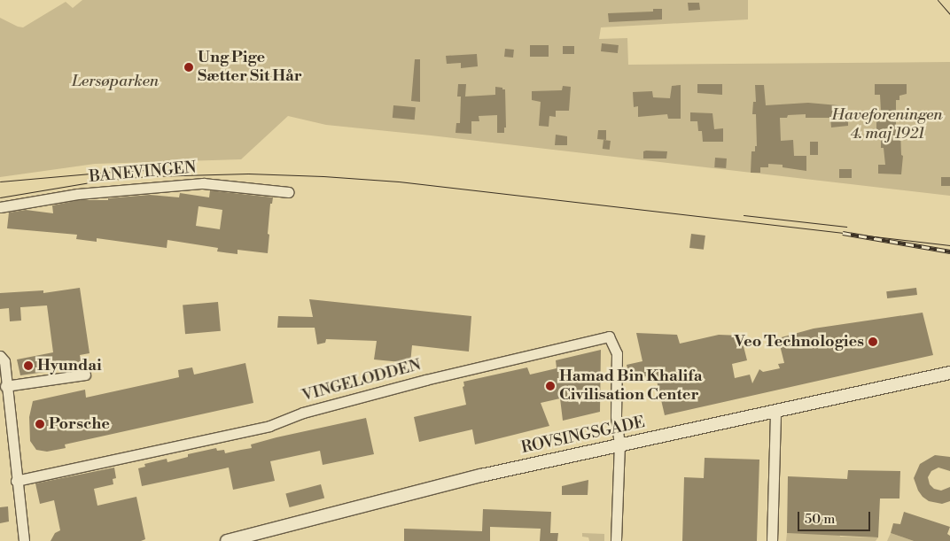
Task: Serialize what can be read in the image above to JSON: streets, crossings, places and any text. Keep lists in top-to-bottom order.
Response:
{
  "streets": {
    "street": ["BANEVINGEN", "VINGELODDEN", "ROVSINGSGADE"]
  },
  "crossings": [
    ["VINGELODDEN", "ROVSINGSGADE"]
  ],
  "parks": ["Lersøparken", "Haveforeningen 4. maj 1921"],
  "places": [
    "Ung Pige Sætter Sit Hår",
    "Veo Technologies",
    "Hyundai",
    "Hamad Bin Khalifa Civilisation Center",
    "Porsche"
  ],
  "scale_bar": "50 m"
}
